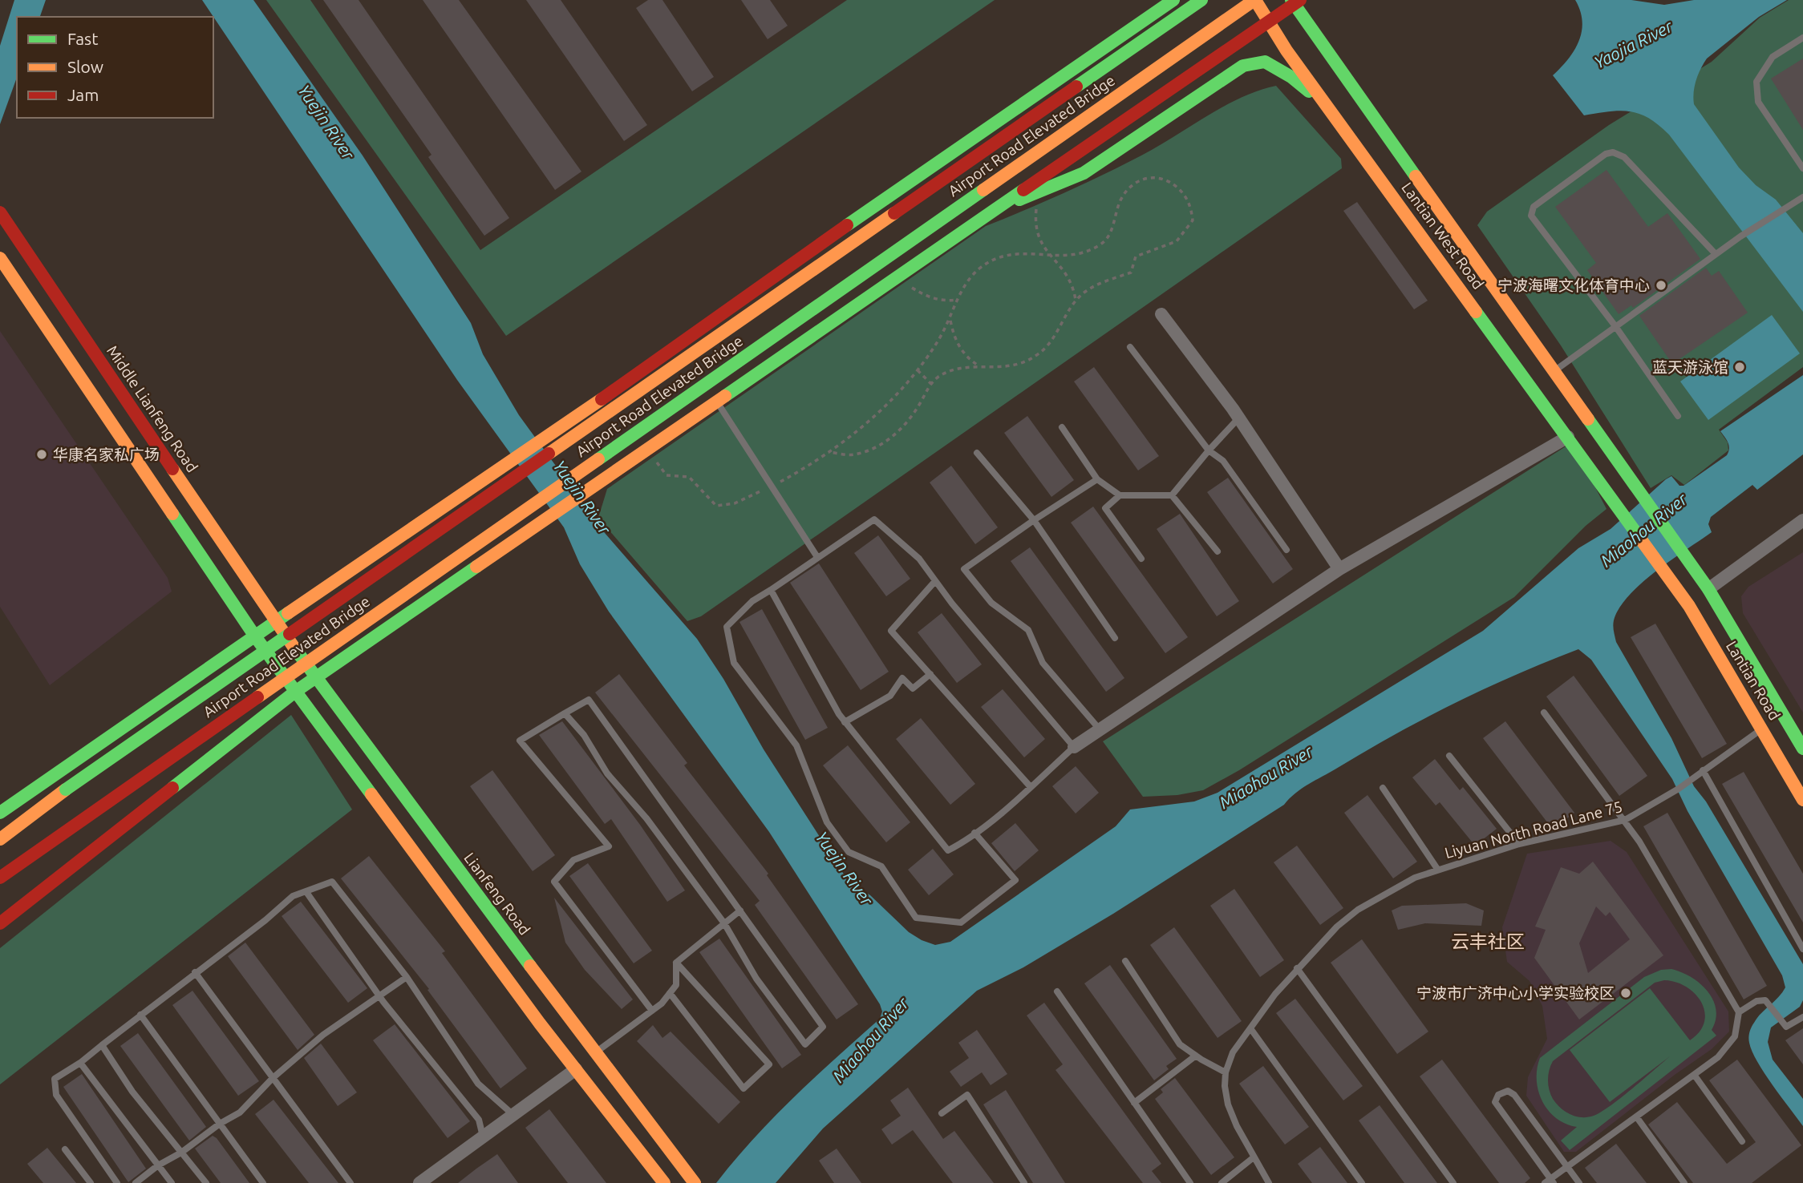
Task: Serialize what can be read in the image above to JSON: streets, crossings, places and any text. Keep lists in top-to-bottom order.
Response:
{
  "streets": {
    "main road": [
      "Airport Road Elevated Bridge",
      "Lantian West Road",
      "Middle Lianfeng Road",
      "Lantian Road",
      "Lianfeng Road"
    ],
    "lane": ["Liyuan North Road Lane 75"]
  },
  "crossings": [
    ["Airport Road Elevated Bridge", "Lantian West Road"],
    ["Lantian West Road", "Lantian Road"],
    ["Middle Lianfeng Road", "Lianfeng Road"],
    ["Lantian Road", "Liyuan North Road Lane 75"]
  ],
  "districts": ["云丰社区"],
  "water": ["Yaojia River", "Yuejin River", "Miaohou River"],
  "places": [
    "宁波海曙文化体育中心",
    "蓝天游泳馆",
    "华康名家私广场",
    "宁波市广济中心小学实验校区"
  ],
  "legend": ["Fast", "Slow", "Jam"]
}
